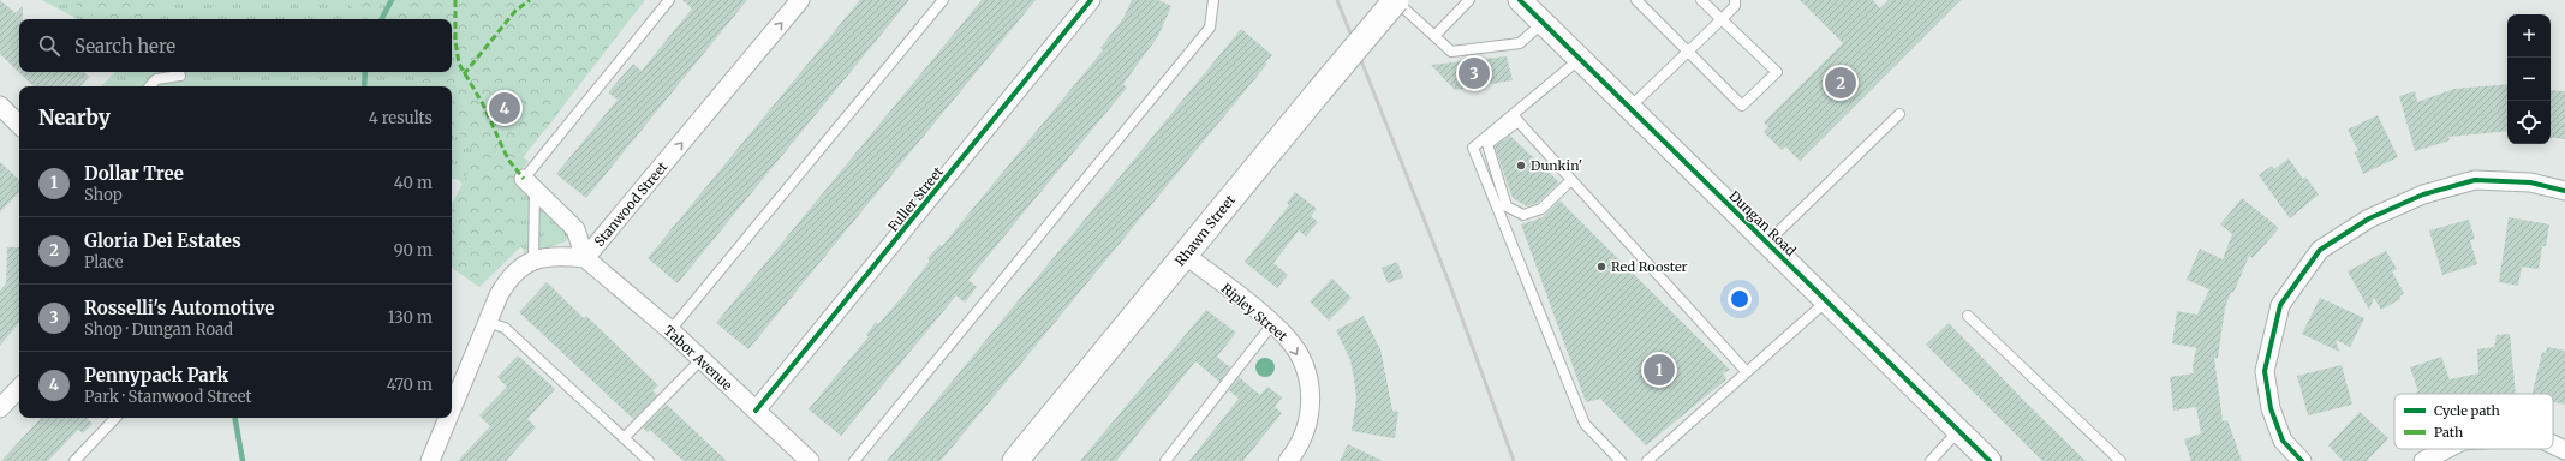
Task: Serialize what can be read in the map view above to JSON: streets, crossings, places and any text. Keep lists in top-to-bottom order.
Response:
{
  "streets": {
    "main road": ["Rhawn Street"],
    "street": [
      "Fuller Street",
      "Stanwood Street",
      "Dungan Road",
      "Ripley Street",
      "Tabor Avenue"
    ]
  },
  "crossings": [
    ["Fuller Street", "Tabor Avenue"],
    ["Stanwood Street", "Tabor Avenue"],
    ["Rhawn Street", "Ripley Street"]
  ],
  "one_way": ["Stanwood Street", "Ripley Street"],
  "places": ["Dunkin'", "Red Rooster"],
  "legend": ["Cycle path", "Path"],
  "page": {
    "map_buttons": ["+", "−"],
    "search": "Search here",
    "pins": [
      "3",
      "2",
      "4",
      "1"
    ],
    "heading": ["Nearby", "4 results"],
    "list": [
      {
        "mark": "1",
        "name": "Dollar Tree",
        "note": "Shop",
        "value": "40 m"
      },
      {
        "mark": "2",
        "name": "Gloria Dei Estates",
        "note": "Place",
        "value": "90 m"
      },
      {
        "mark": "3",
        "name": "Rosselli's Automotive",
        "note": "Shop · Dungan Road",
        "value": "130 m"
      },
      {
        "mark": "4",
        "name": "Pennypack Park",
        "note": "Park · Stanwood Street",
        "value": "470 m"
      }
    ]
  }
}
